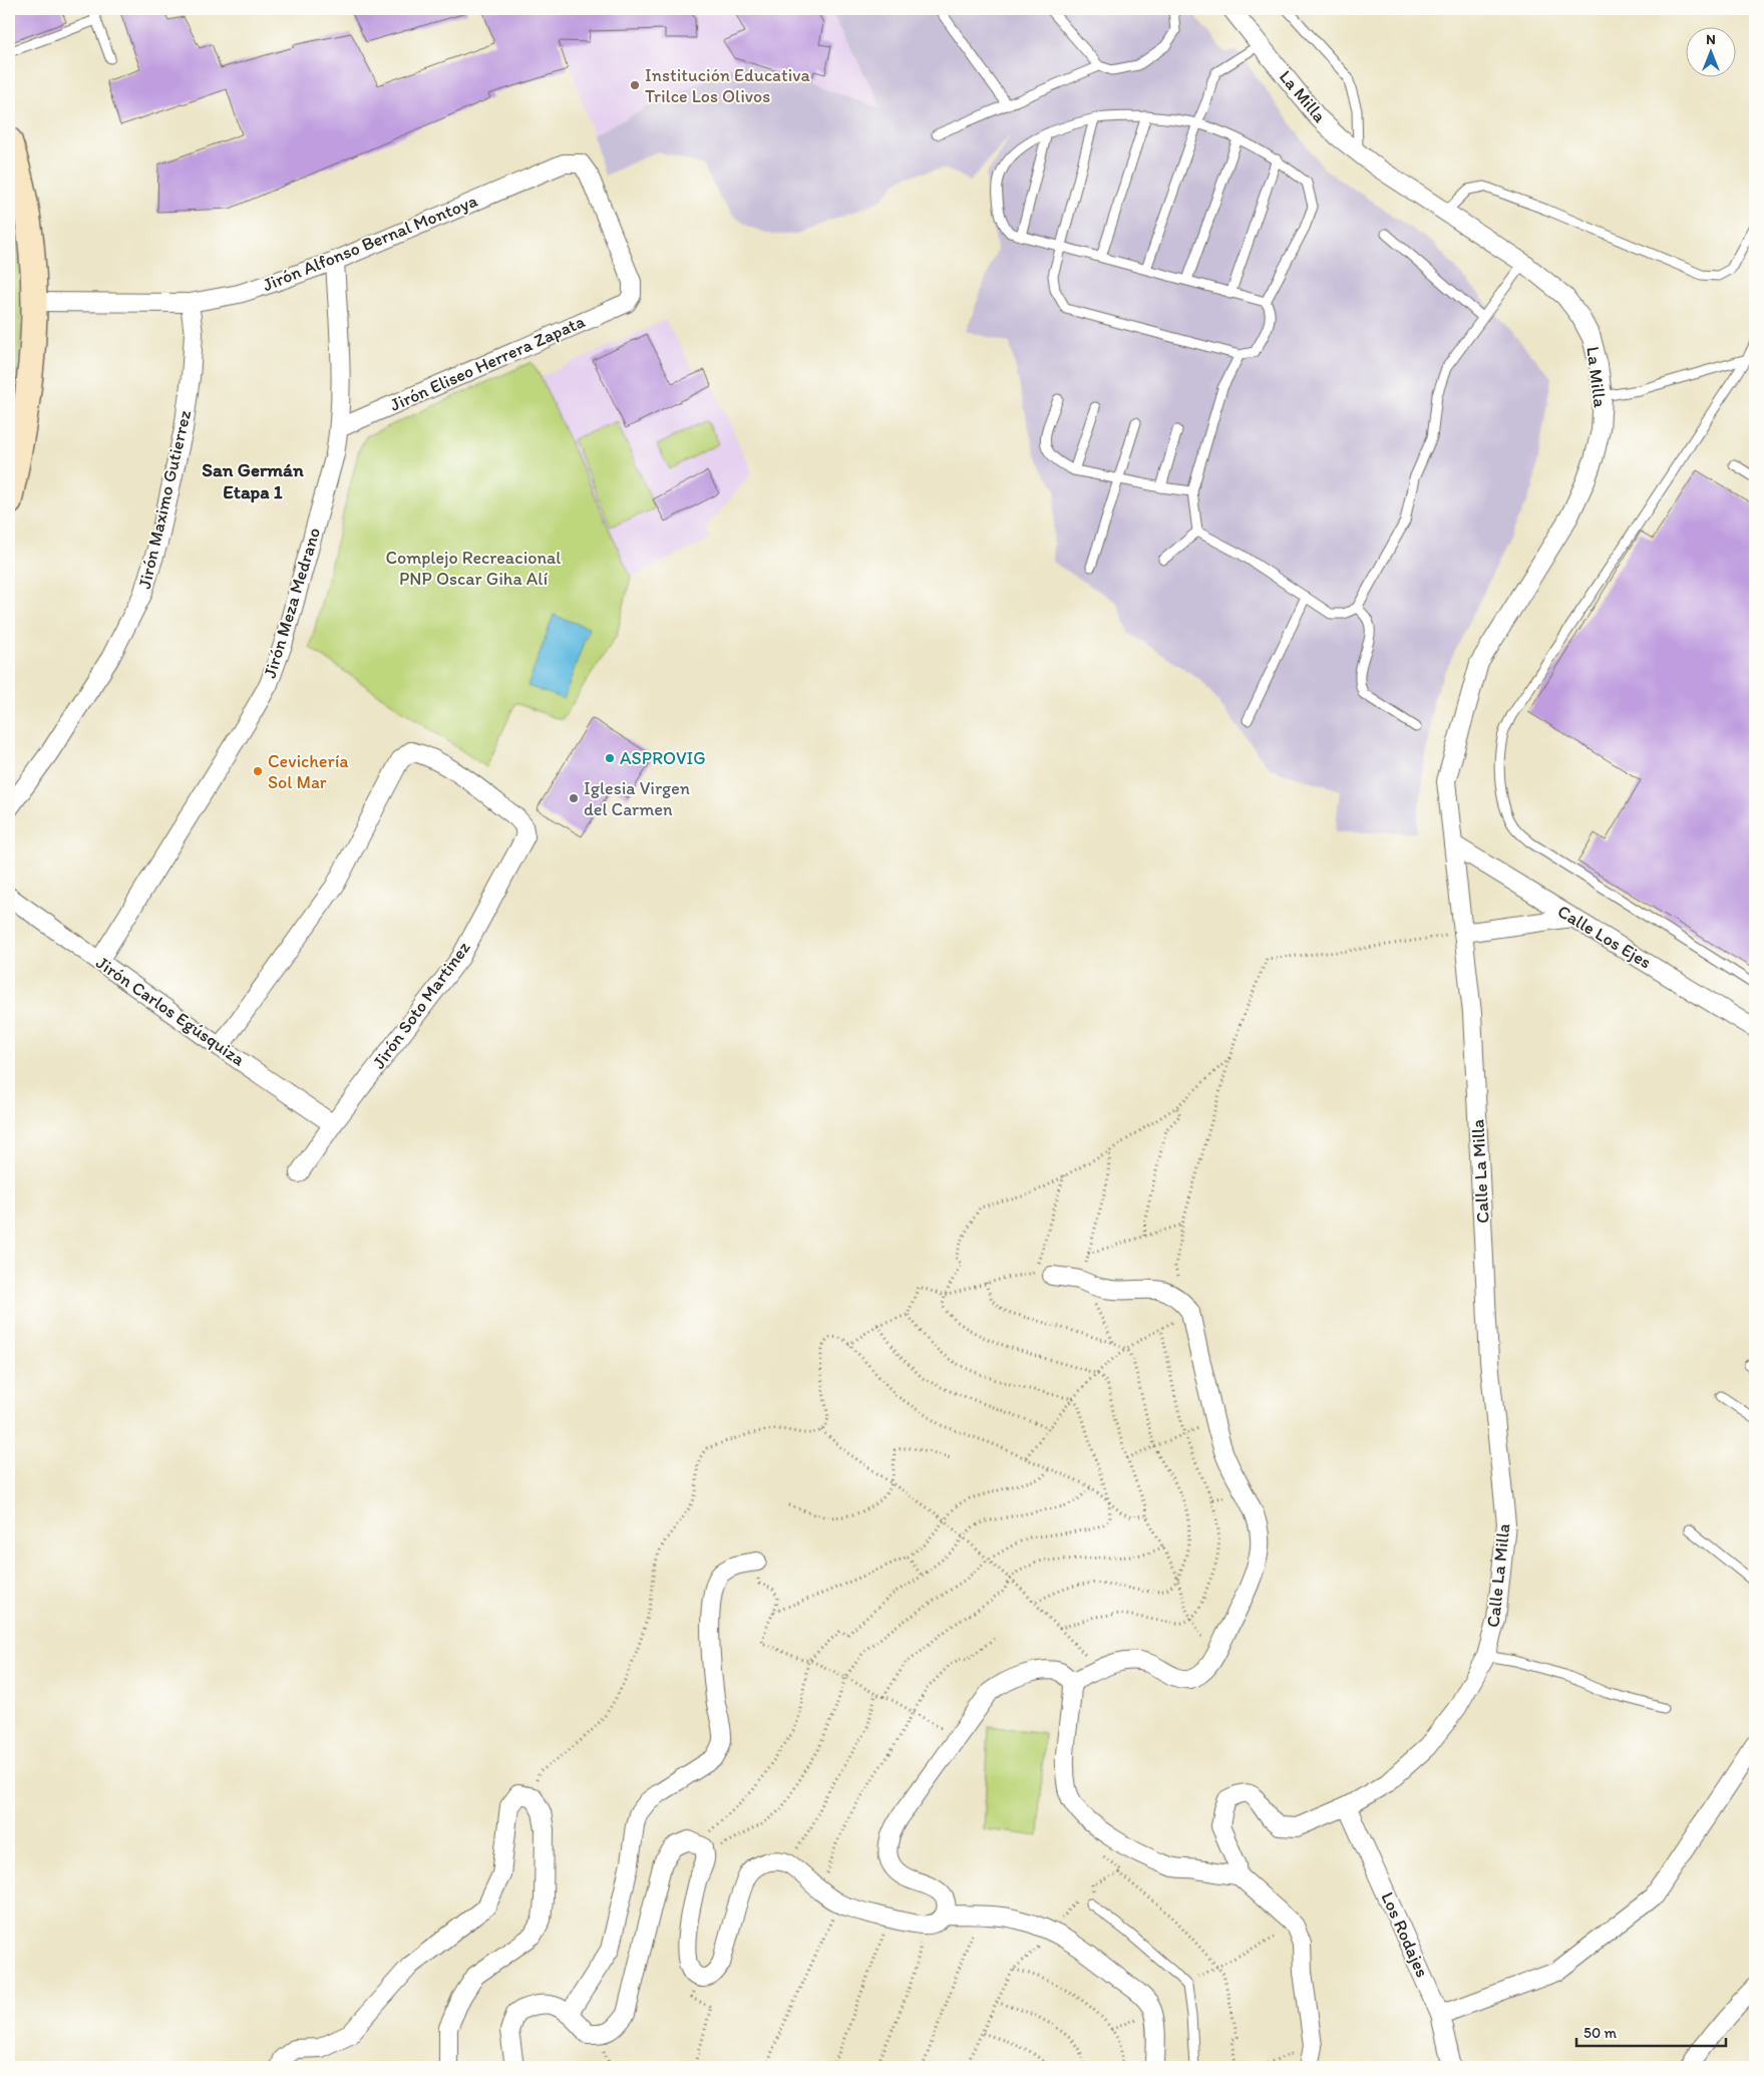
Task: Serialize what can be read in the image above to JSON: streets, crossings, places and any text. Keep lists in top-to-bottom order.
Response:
{
  "streets": {
    "street": [
      "La Milla",
      "Jirón Alfonso Bernal Montoya",
      "Jirón Eliseo Herrera Zapata",
      "Jirón Maximo Gutierrez",
      "Jirón Meza Medrano",
      "Calle Los Ejes",
      "Jirón Soto Martinez",
      "Jirón Carlos Egúsquiza",
      "Calle La Milla",
      "Los Rodajes"
    ]
  },
  "crossings": [
    ["La Milla", "Calle Los Ejes"],
    ["La Milla", "Calle La Milla"],
    ["Jirón Alfonso Bernal Montoya", "Jirón Eliseo Herrera Zapata"],
    ["Jirón Alfonso Bernal Montoya", "Jirón Maximo Gutierrez"],
    ["Jirón Alfonso Bernal Montoya", "Jirón Meza Medrano"],
    ["Jirón Eliseo Herrera Zapata", "Jirón Meza Medrano"],
    ["Jirón Meza Medrano", "Jirón Carlos Egúsquiza"],
    ["Calle Los Ejes", "Calle La Milla"],
    ["Jirón Soto Martinez", "Jirón Carlos Egúsquiza"],
    ["Calle La Milla", "Los Rodajes"]
  ],
  "districts": ["San Germán Etapa 1"],
  "parks": ["Complejo Recreacional PNP Oscar Giha Alí"],
  "places": [
    "Institución Educativa Trilce Los Olivos",
    "ASPROVIG",
    "Cevichería Sol Mar",
    "Iglesia Virgen del Carmen"
  ],
  "scale_bar": "50 m",
  "north": "top"
}
